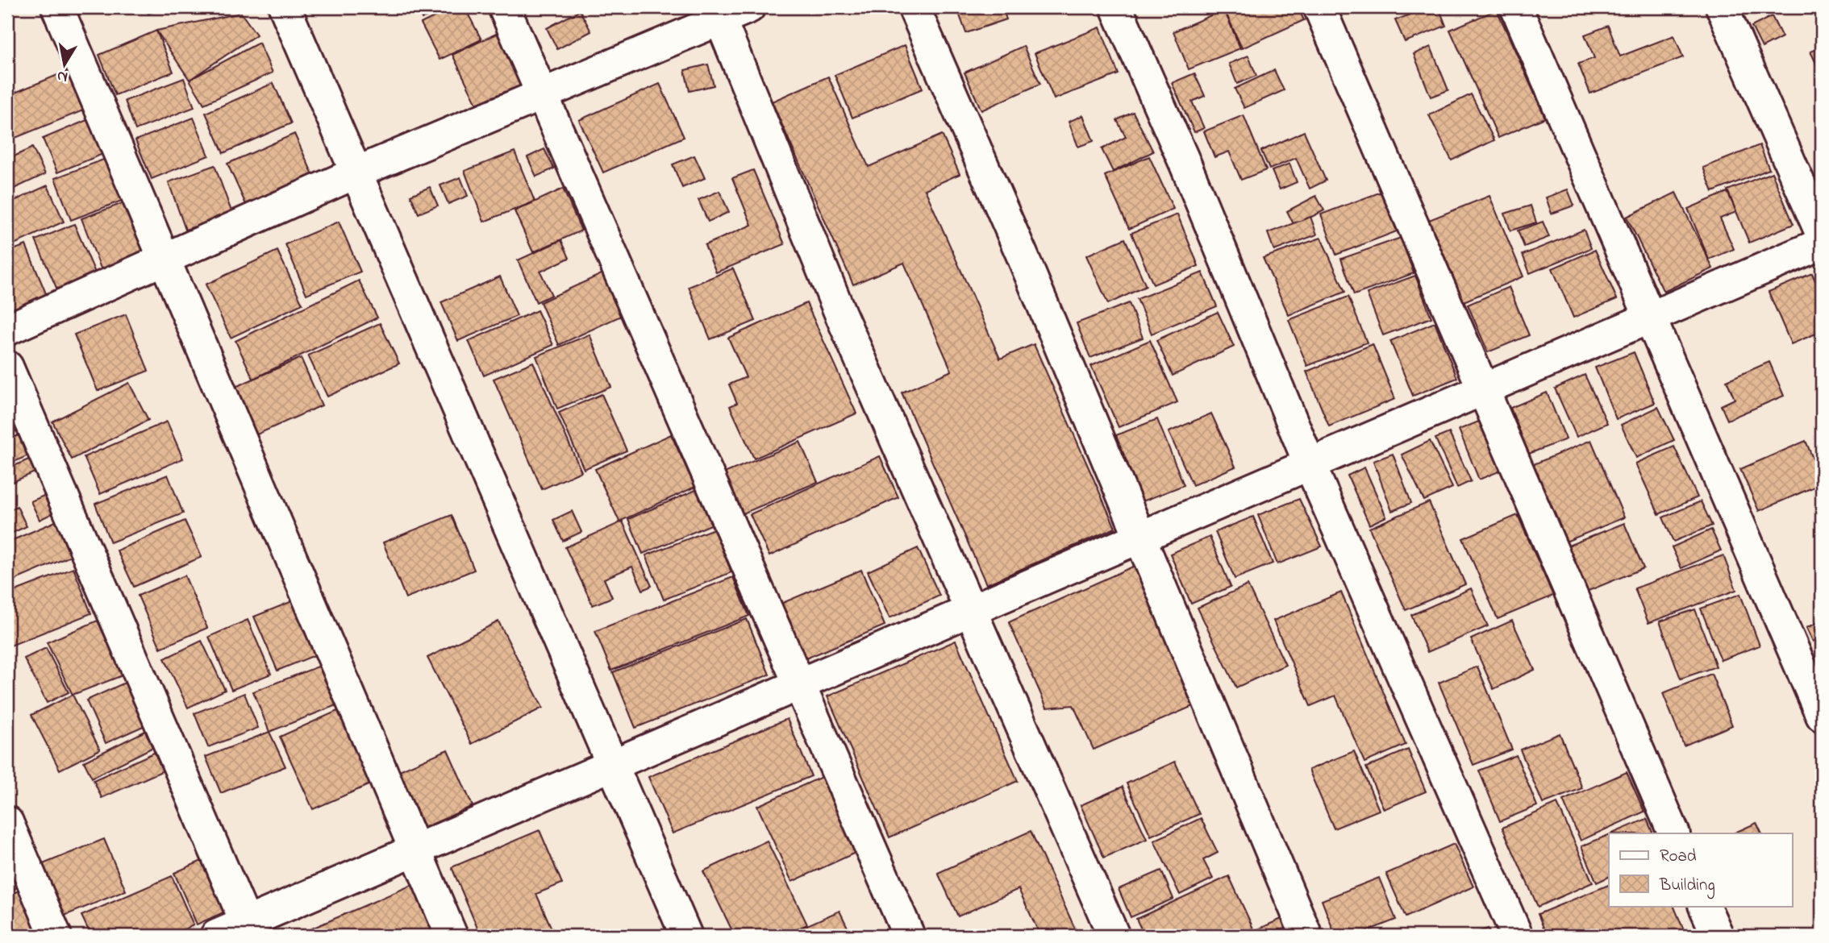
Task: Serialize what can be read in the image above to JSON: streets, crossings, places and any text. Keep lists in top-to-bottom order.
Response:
{
  "legend": ["Road", "Building"],
  "north": "bottom"
}
